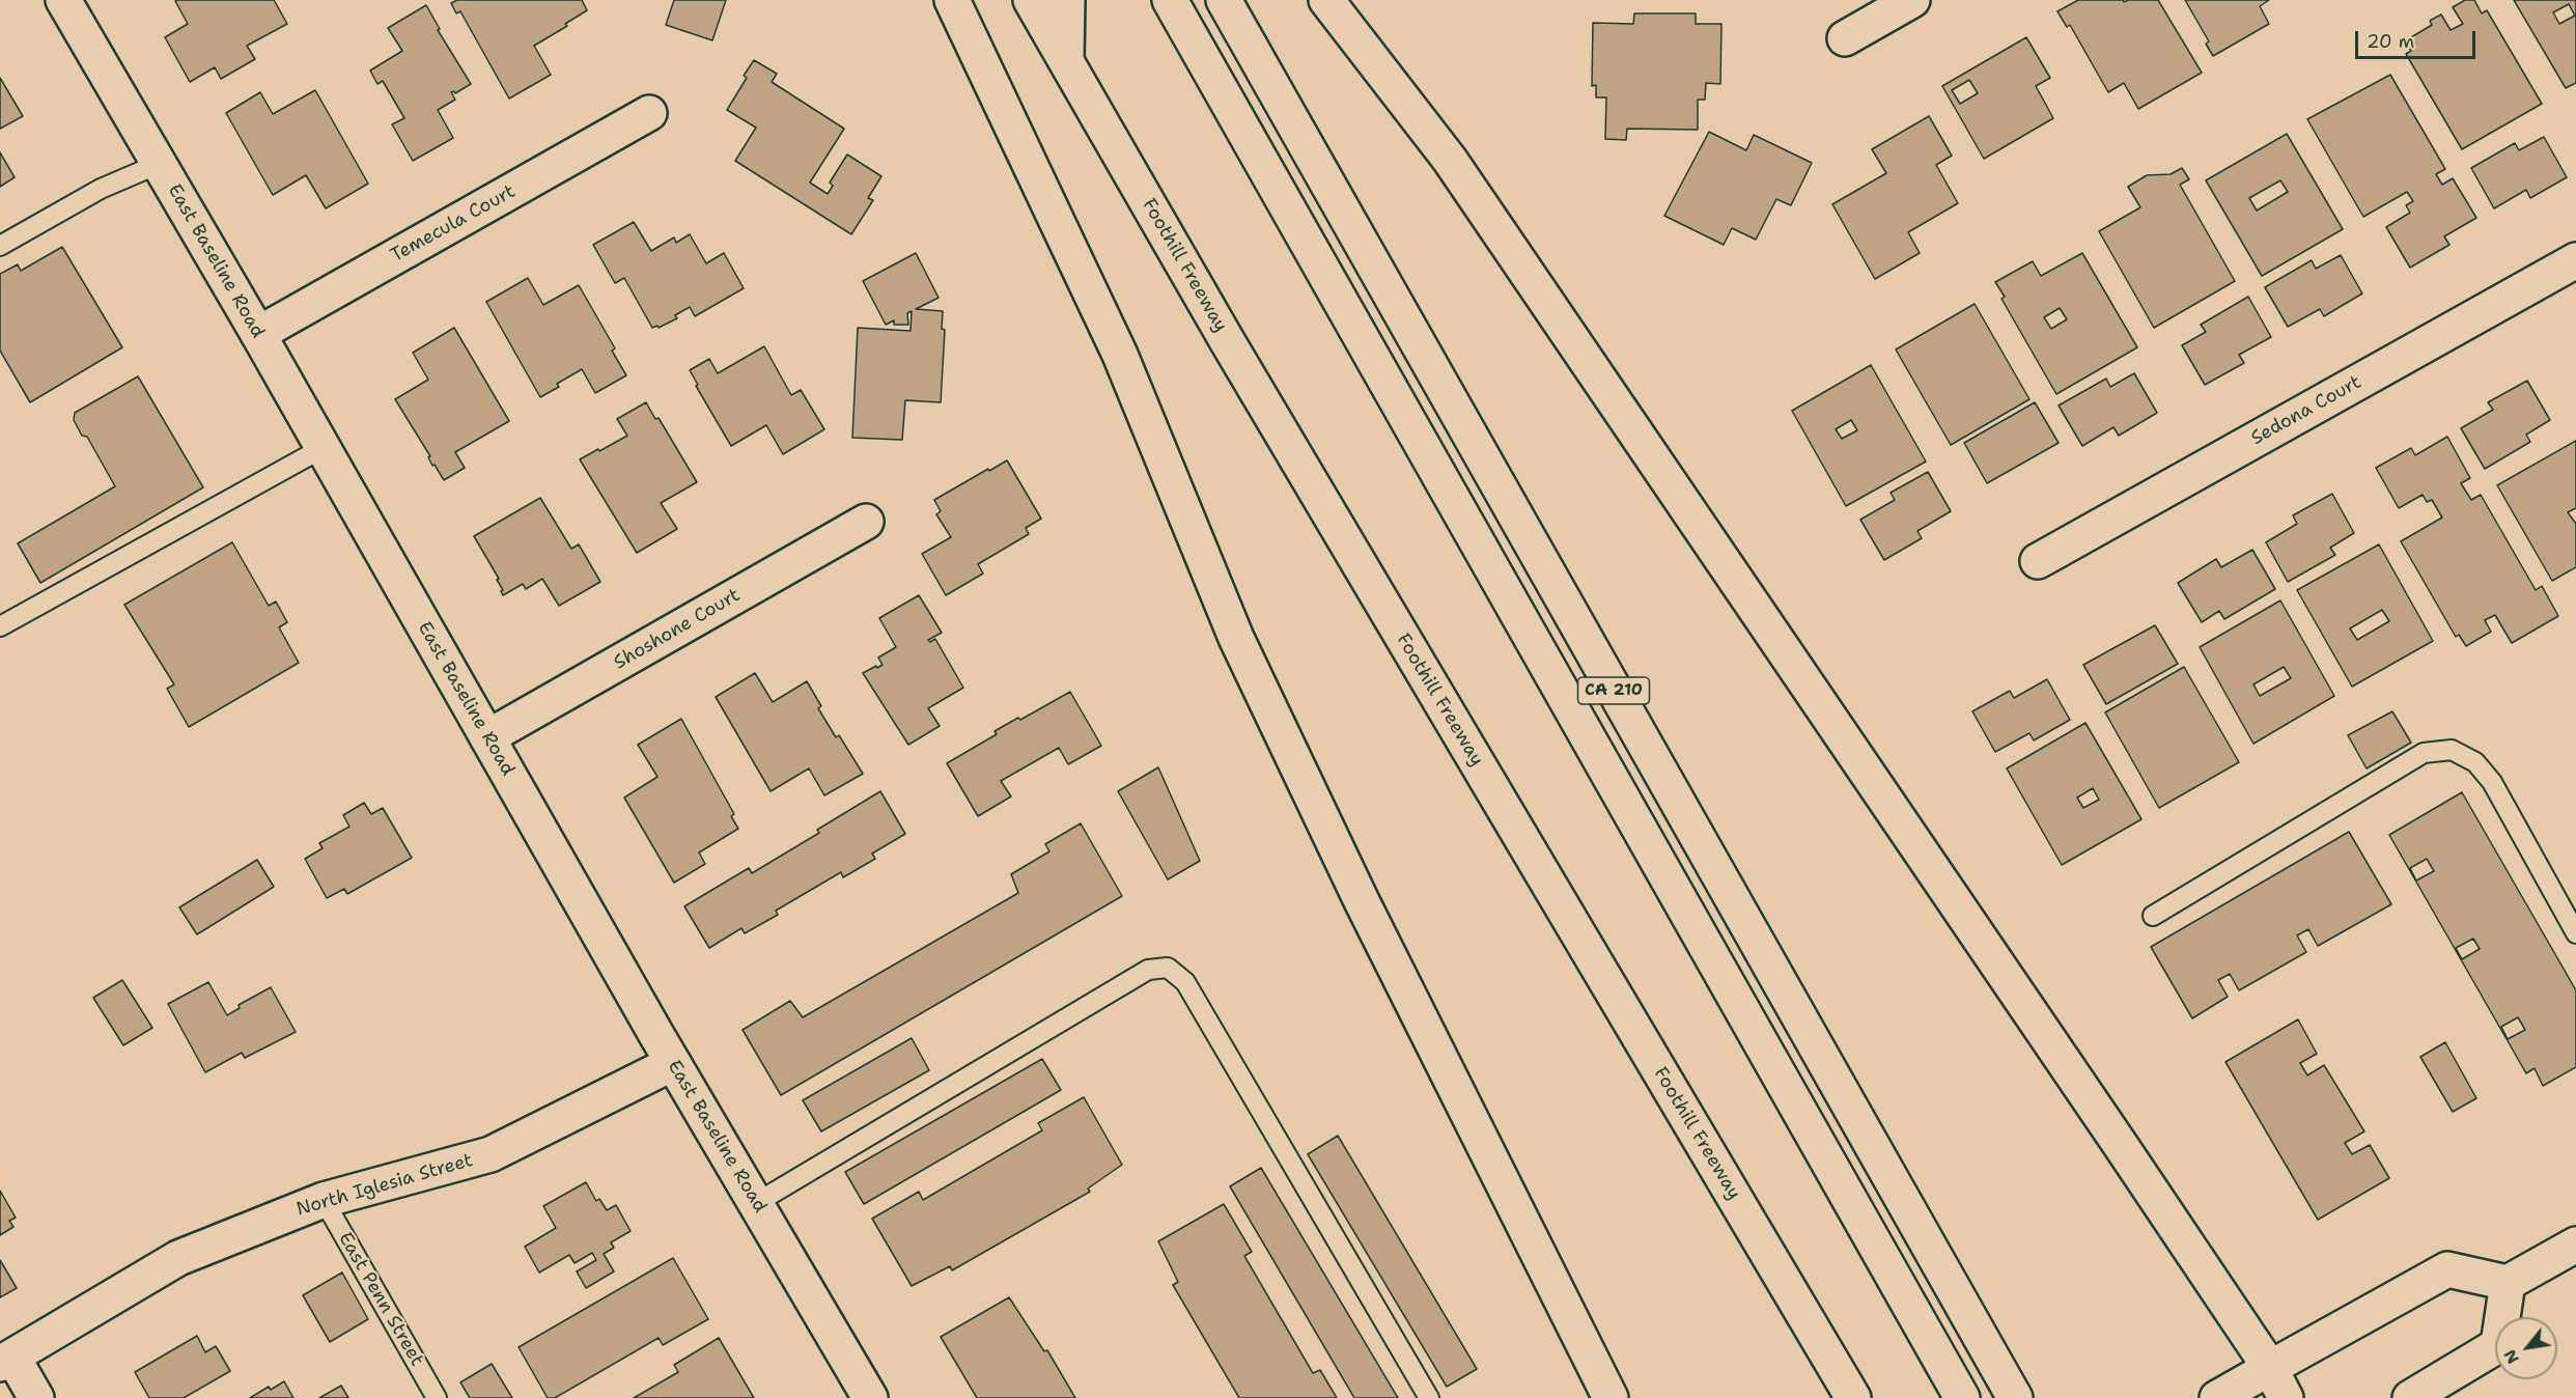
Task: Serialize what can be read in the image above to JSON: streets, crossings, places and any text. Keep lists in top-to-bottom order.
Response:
{
  "streets": {
    "main road": [
      "Temecula Court",
      "East Baseline Road",
      "Foothill Freeway",
      "Sedona Court",
      "Shoshone Court",
      "CA 210",
      "North Iglesia Street"
    ],
    "lane": ["East Penn Street"]
  },
  "crossings": [
    ["Temecula Court", "East Baseline Road"],
    ["East Baseline Road", "Shoshone Court"],
    ["East Baseline Road", "North Iglesia Street"],
    ["North Iglesia Street", "East Penn Street"]
  ],
  "scale_bar": "20 m",
  "north": "bottom left"
}
